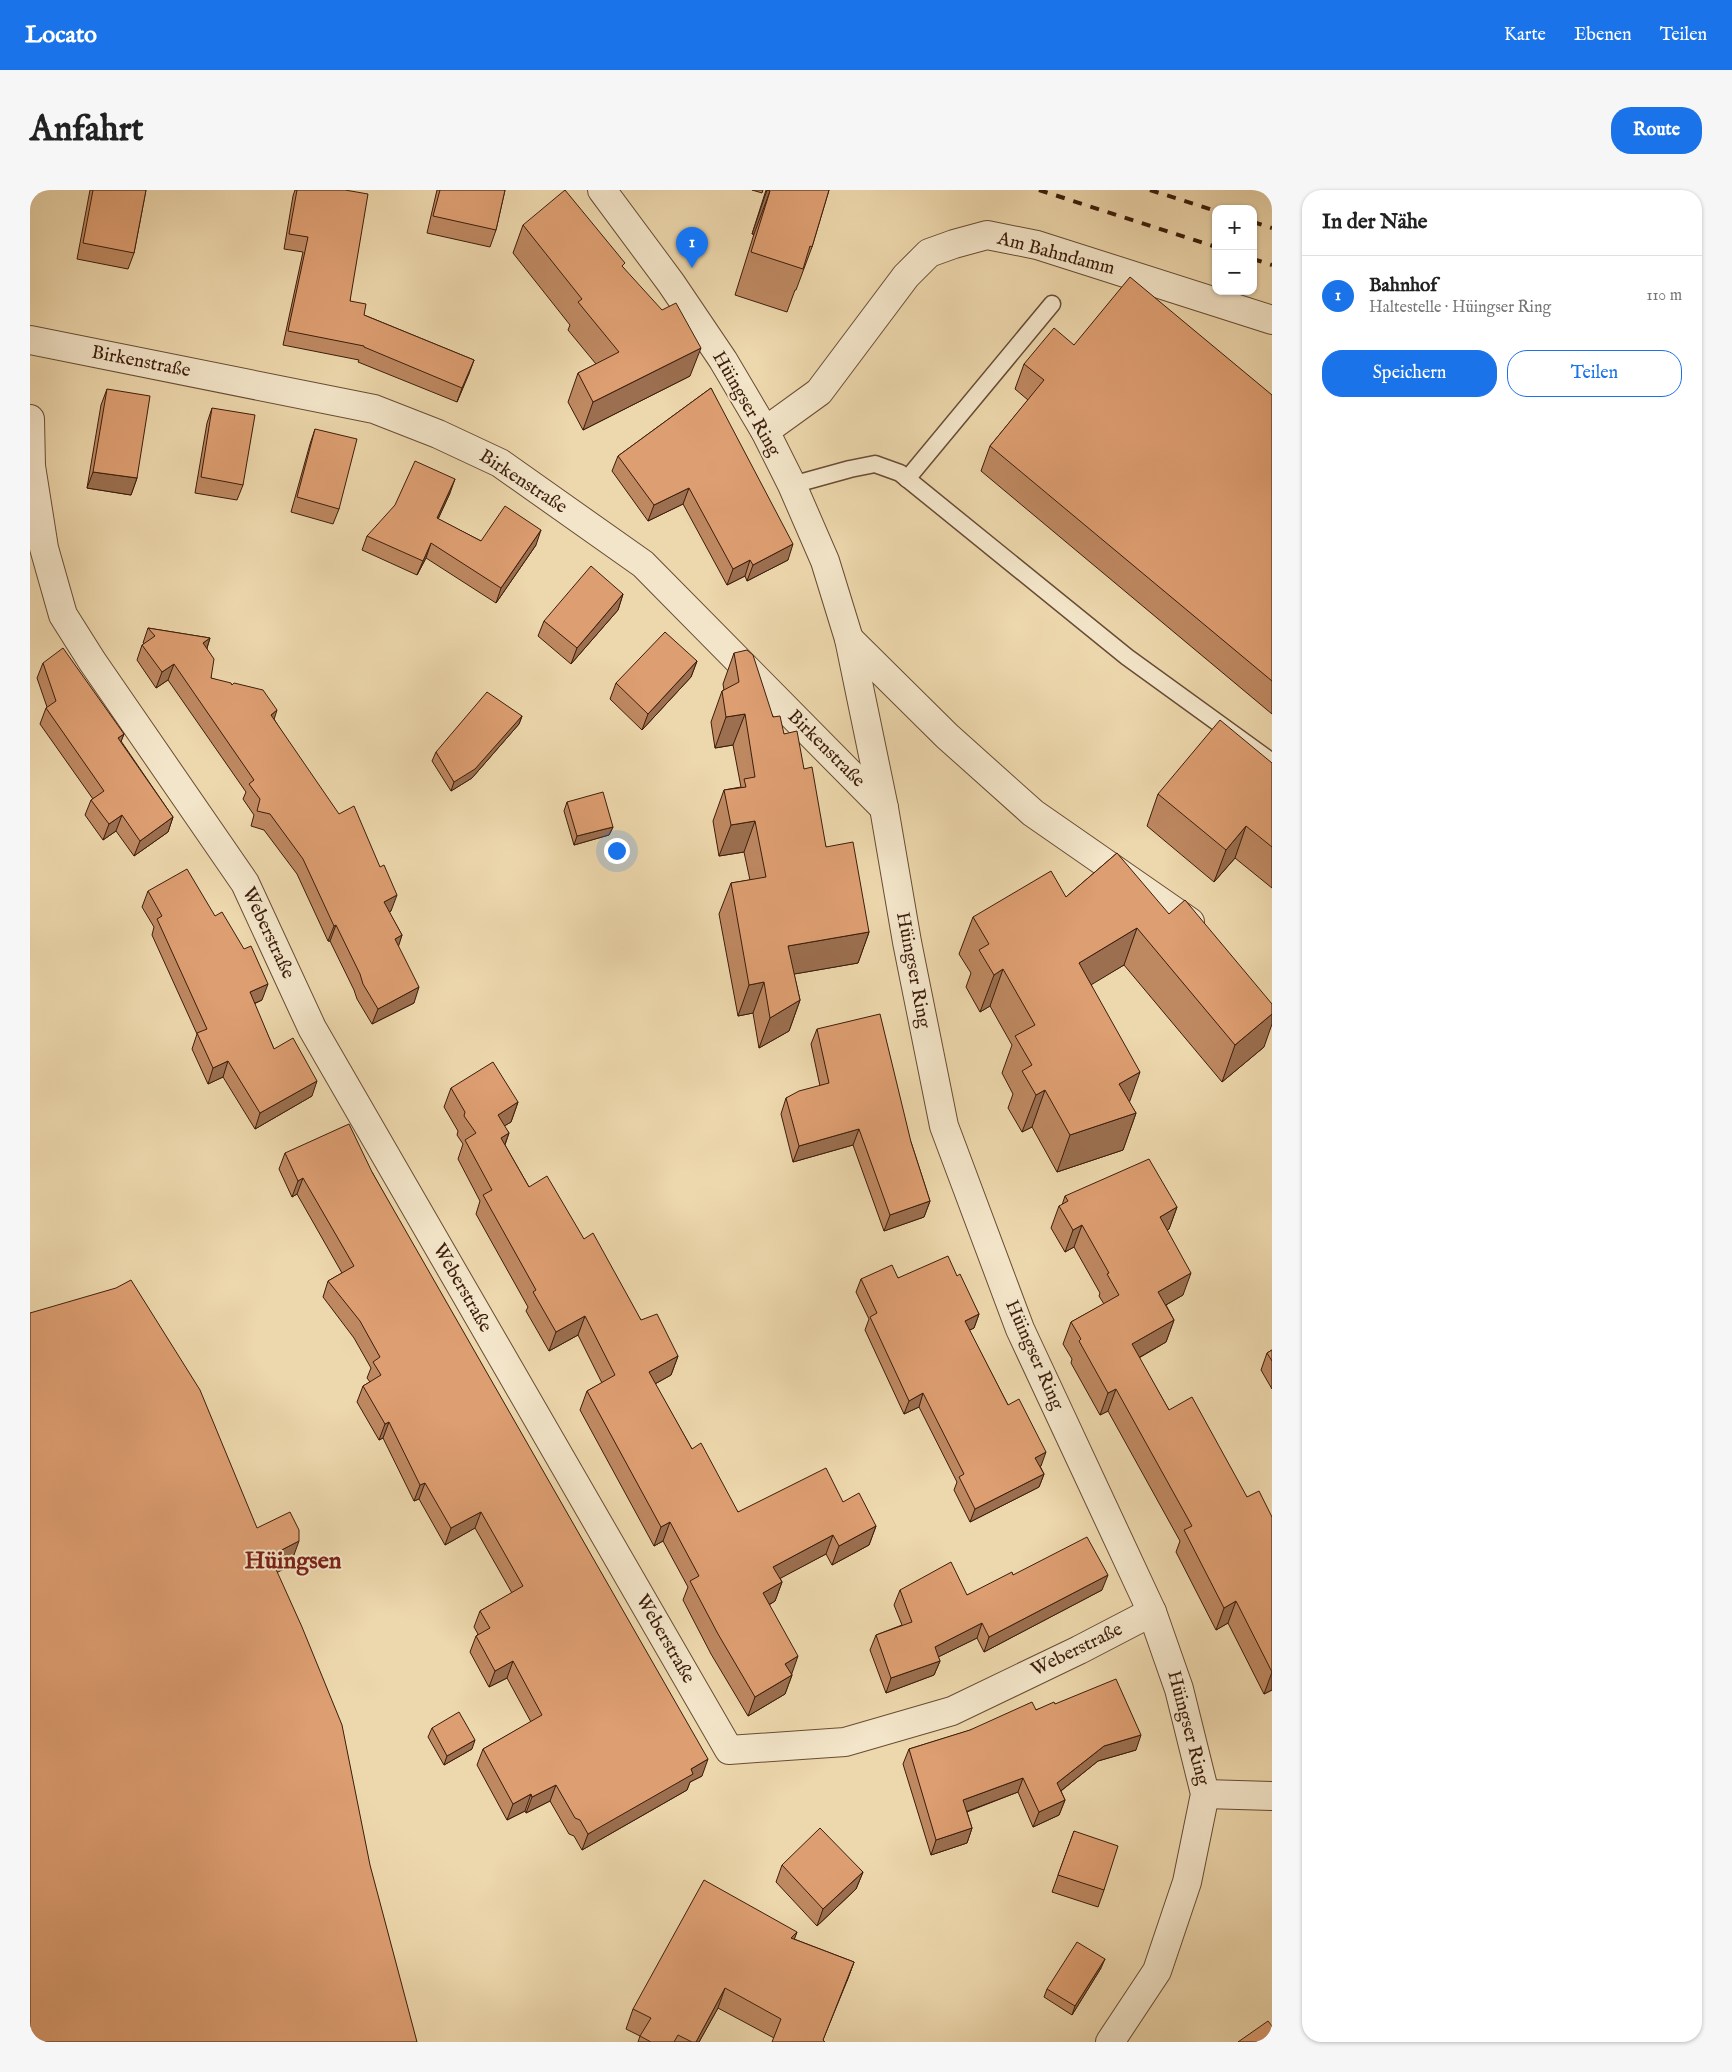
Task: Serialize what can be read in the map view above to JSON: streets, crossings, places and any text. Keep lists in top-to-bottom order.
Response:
{
  "streets": {
    "street": [
      "Am Bahndamm",
      "Birkenstraße",
      "Hüingser Ring",
      "Weberstraße"
    ]
  },
  "crossings": [
    ["Am Bahndamm", "Hüingser Ring"],
    ["Birkenstraße", "Hüingser Ring"],
    ["Hüingser Ring", "Weberstraße"]
  ],
  "districts": ["Hüingsen"],
  "page": {
    "header": "Locato",
    "nav": ["Karte", "Ebenen", "Teilen"],
    "buttons": [
      "Route",
      ["Speichern", "Teilen"]
    ],
    "title": "Anfahrt",
    "heading": "In der Nähe",
    "map_buttons": ["+", "−"],
    "pins": "1",
    "list": [
      {
        "mark": "1",
        "name": "Bahnhof",
        "note": "Haltestelle · Hüingser Ring",
        "value": "110 m"
      }
    ]
  }
}
